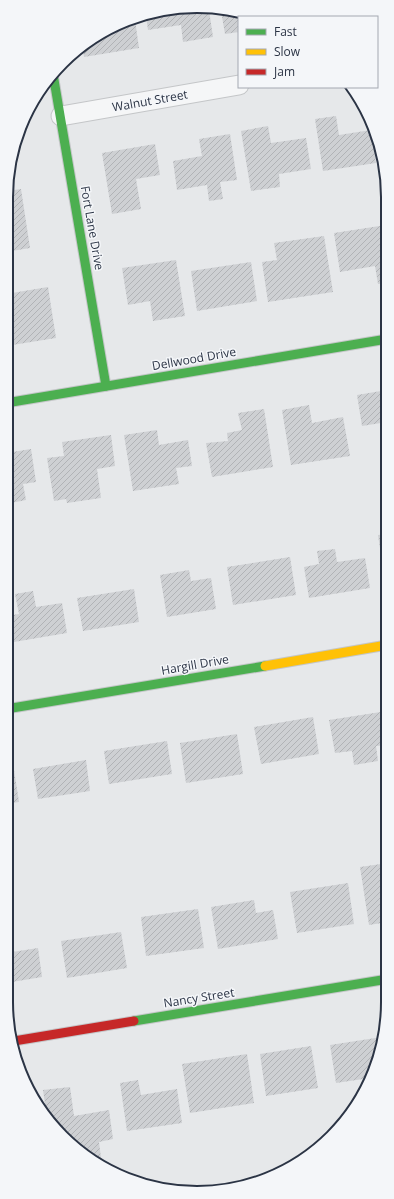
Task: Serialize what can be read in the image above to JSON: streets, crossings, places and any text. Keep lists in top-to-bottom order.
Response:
{
  "streets": {
    "street": [
      "Walnut Street",
      "Fort Lane Drive",
      "Dellwood Drive",
      "Hargill Drive",
      "Nancy Street"
    ]
  },
  "crossings": [
    ["Walnut Street", "Fort Lane Drive"],
    ["Fort Lane Drive", "Dellwood Drive"]
  ],
  "legend": ["Fast", "Slow", "Jam"]
}
